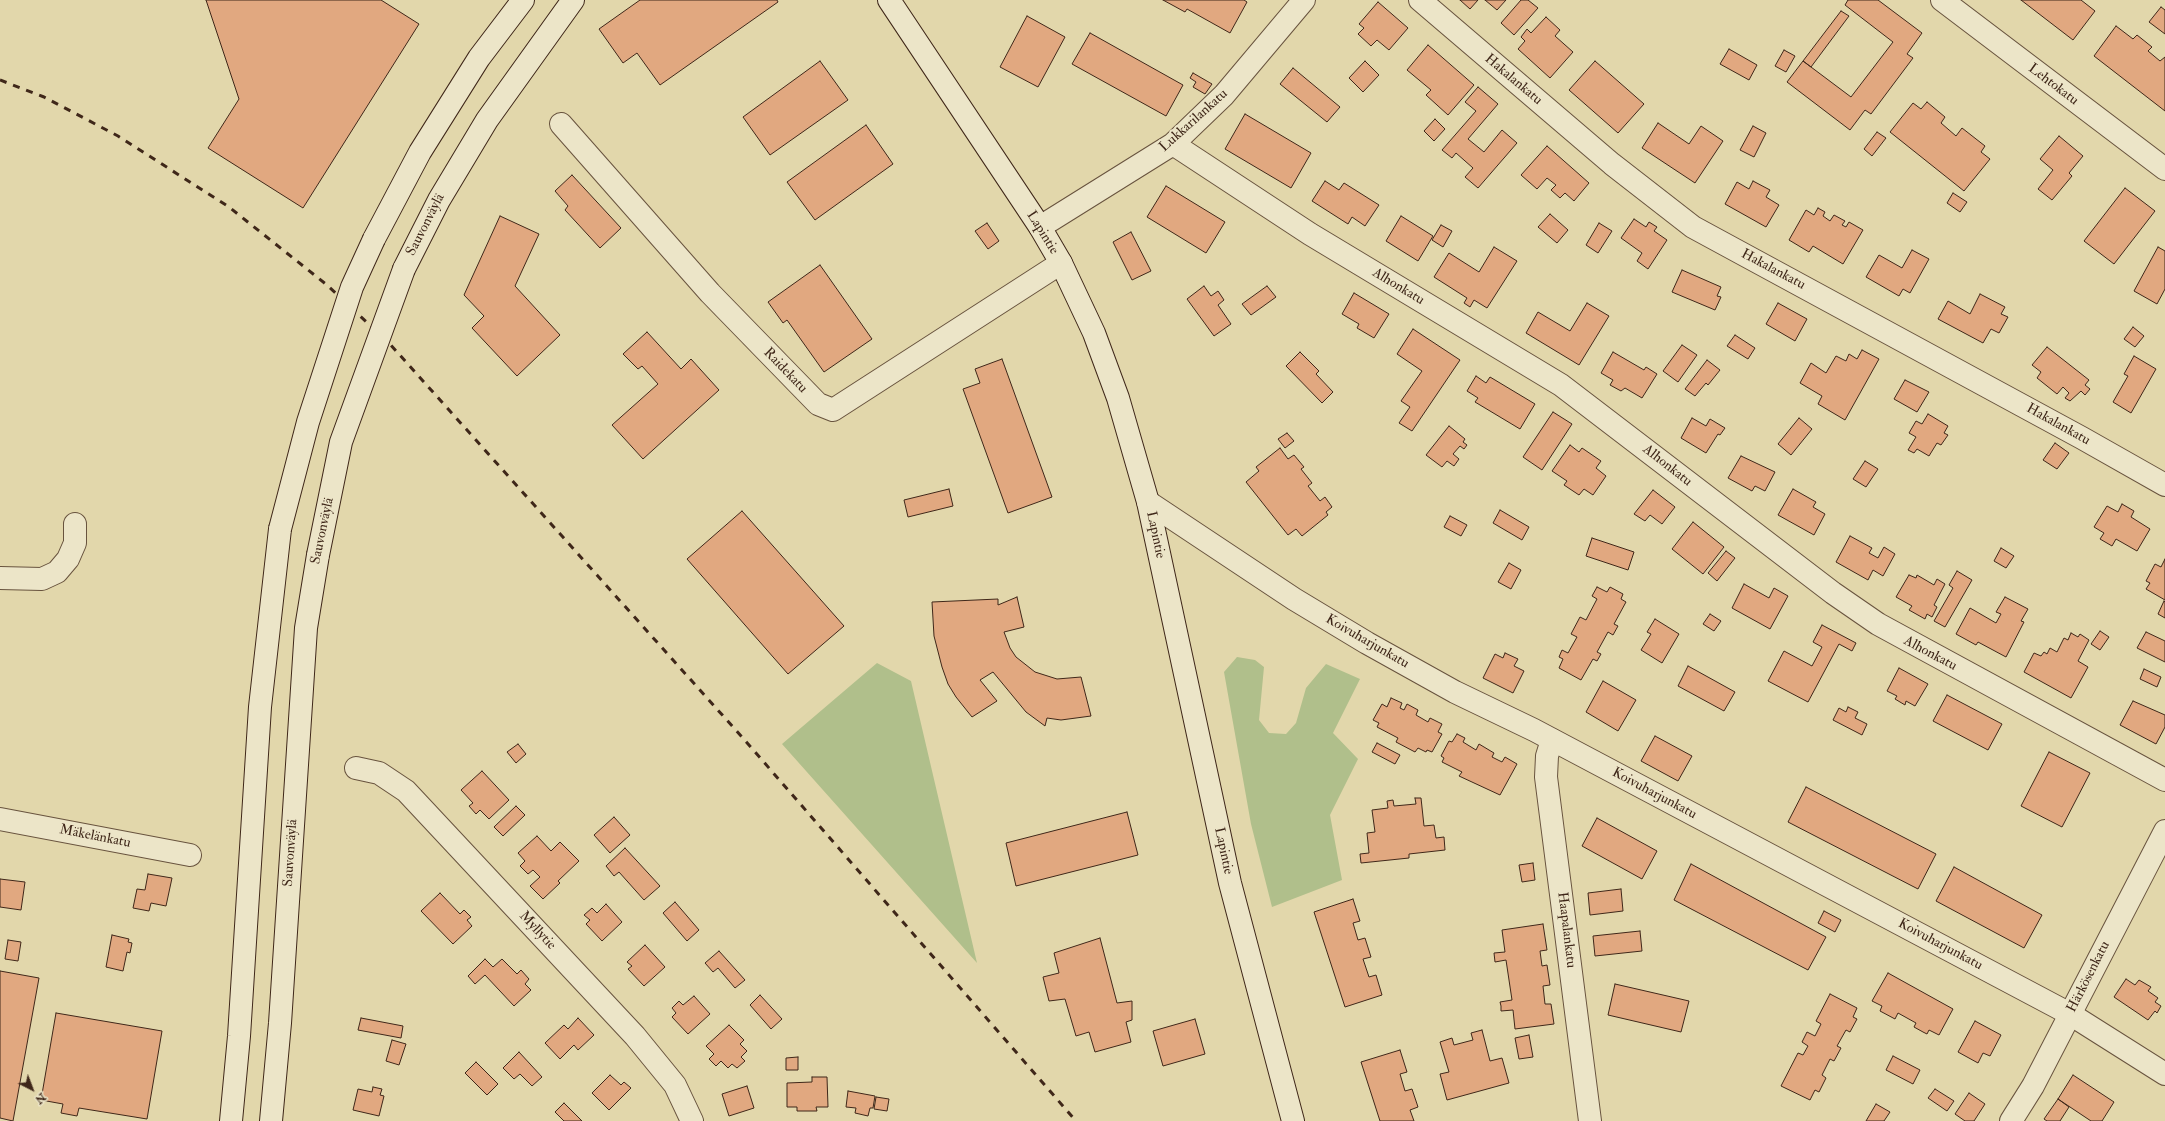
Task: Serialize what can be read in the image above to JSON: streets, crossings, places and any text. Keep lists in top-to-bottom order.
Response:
{
  "streets": {
    "street": [
      "Hakalankatu",
      "Lehtokatu",
      "Lukkarilankatu",
      "Sauvonväylä",
      "Lapintie",
      "Alhonkatu",
      "Raidekatu",
      "Koivuharjunkatu",
      "Mäkelänkatu",
      "Haapalankatu",
      "Myllytie",
      "Härkösenkatu"
    ]
  },
  "crossings": [
    ["Lukkarilankatu", "Lapintie"],
    ["Lukkarilankatu", "Alhonkatu"],
    ["Lapintie", "Raidekatu"],
    ["Lapintie", "Koivuharjunkatu"],
    ["Koivuharjunkatu", "Haapalankatu"],
    ["Koivuharjunkatu", "Härkösenkatu"]
  ],
  "north": "bottom right"
}
